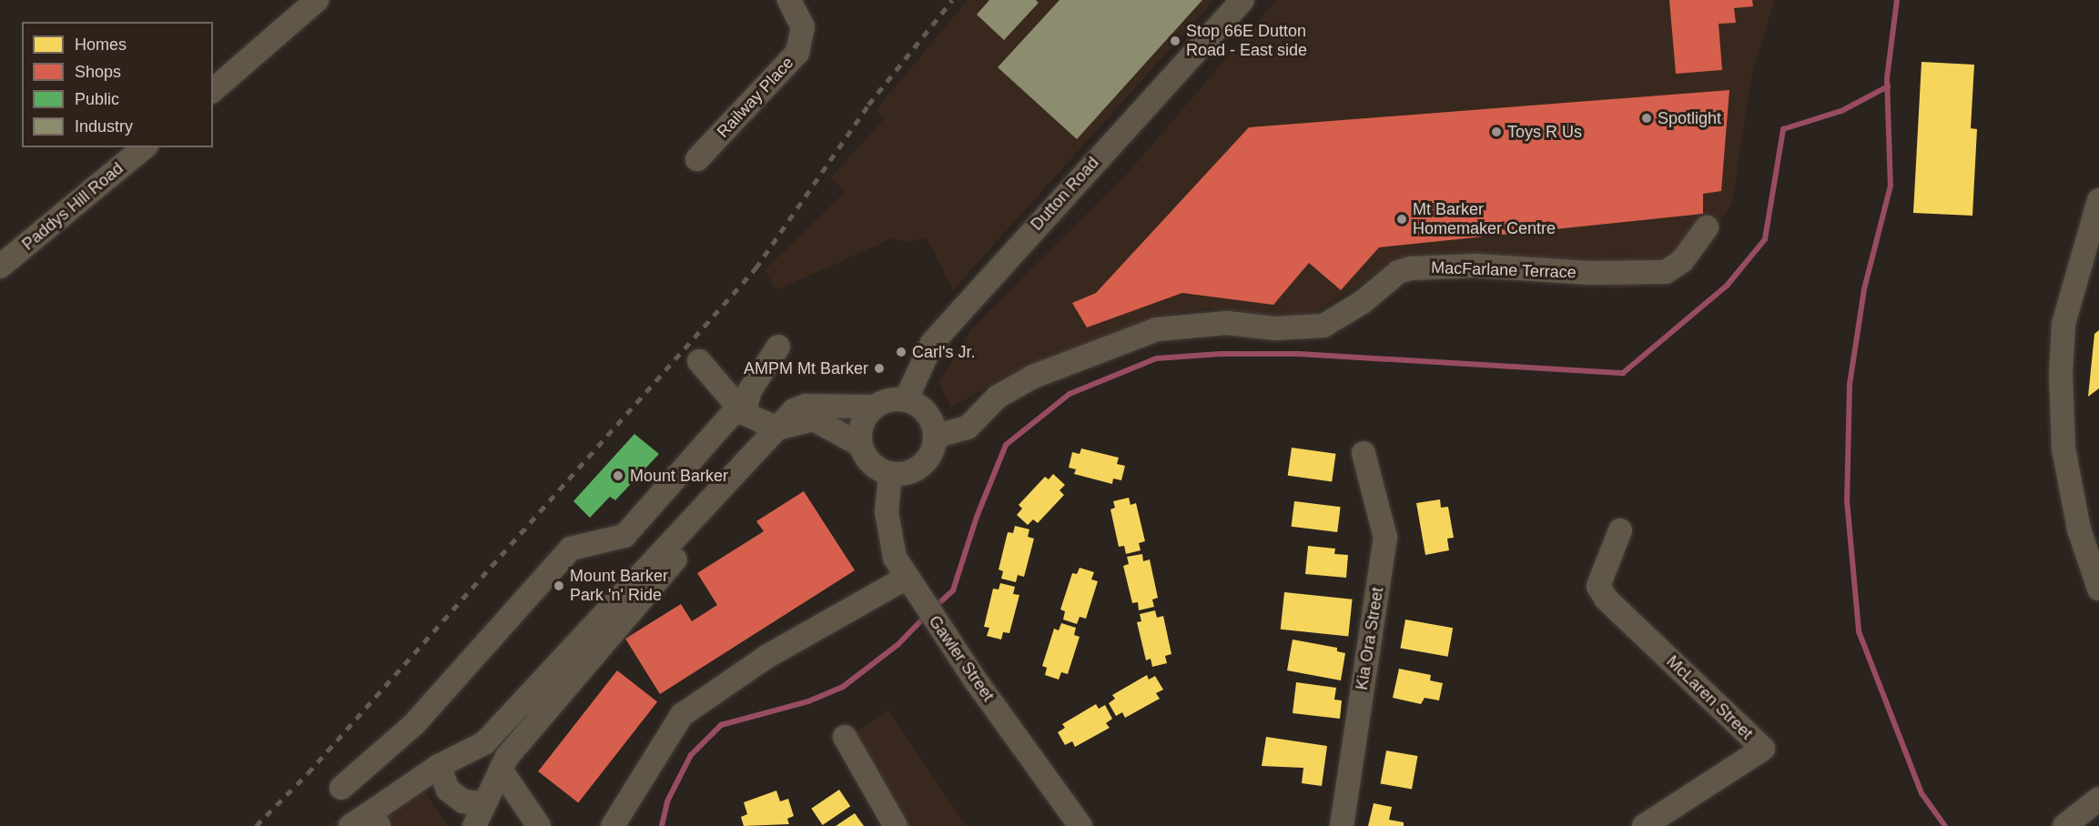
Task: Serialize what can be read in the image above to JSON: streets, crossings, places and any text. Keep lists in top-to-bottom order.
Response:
{
  "streets": {
    "street": [
      "Railway Place",
      "Dutton Road",
      "Paddys Hill Road",
      "MacFarlane Terrace",
      "Kia Ora Street",
      "Gawler Street",
      "McLaren Street"
    ]
  },
  "crossings": [
    ["Dutton Road", "MacFarlane Terrace"],
    ["Dutton Road", "Gawler Street"],
    ["MacFarlane Terrace", "Gawler Street"]
  ],
  "places": [
    "Stop 66E Dutton Road - East side",
    "Spotlight",
    "Toys R Us",
    "Mt Barker Homemaker Centre",
    "Carl's Jr.",
    "AMPM Mt Barker",
    "Mount Barker",
    "Mount Barker Park 'n' Ride"
  ],
  "legend": [
    "Homes",
    "Shops",
    "Public",
    "Industry"
  ]
}
